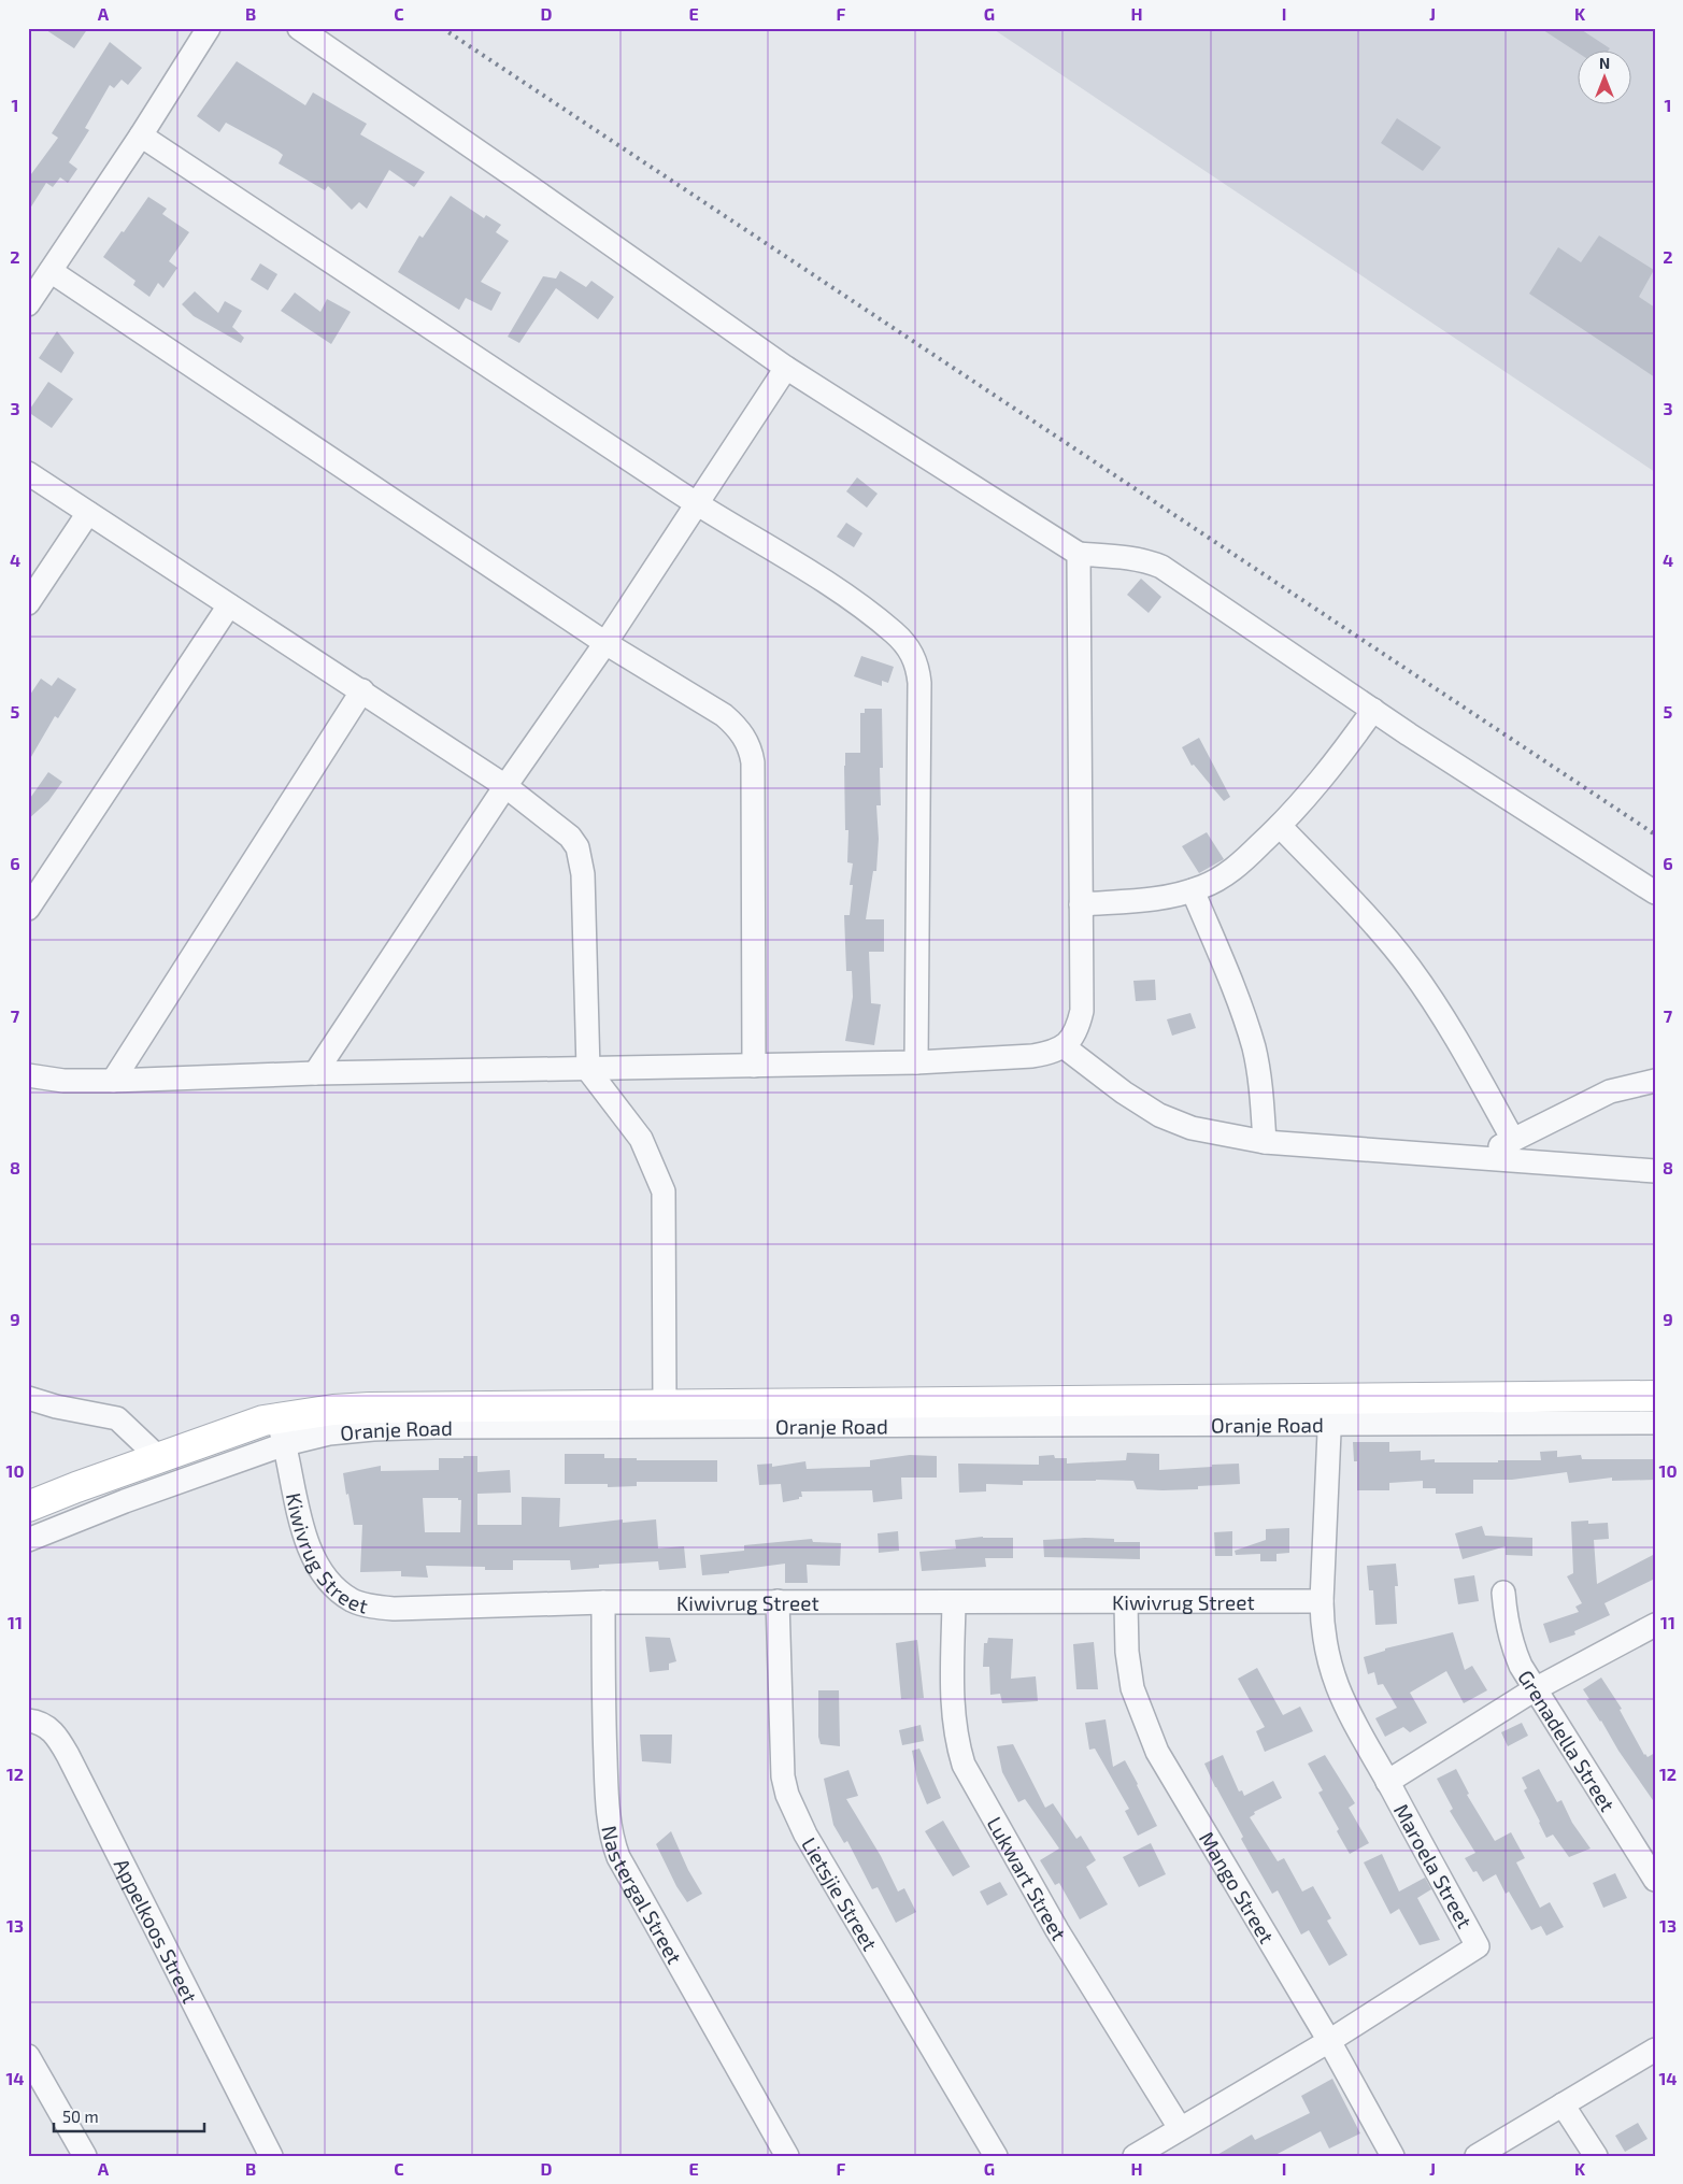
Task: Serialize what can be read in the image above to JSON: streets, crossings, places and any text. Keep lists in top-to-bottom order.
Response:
{
  "streets": {
    "street": [
      "Oranje Road",
      "Kiwivrug Street",
      "Grenadella Street",
      "Maroela Street",
      "Lukwart Street",
      "Mango Street",
      "Nastergal Street",
      "Lietsjie Street",
      "Appelkoos Street"
    ]
  },
  "crossings": [
    ["Oranje Road", "Kiwivrug Street"],
    ["Oranje Road", "Maroela Street"],
    ["Kiwivrug Street", "Maroela Street"],
    ["Kiwivrug Street", "Lukwart Street"],
    ["Kiwivrug Street", "Mango Street"],
    ["Kiwivrug Street", "Nastergal Street"],
    ["Kiwivrug Street", "Lietsjie Street"],
    ["Maroela Street", "Lukwart Street"],
    ["Maroela Street", "Mango Street"]
  ],
  "scale_bar": "50 m",
  "north": "top",
  "grid": {
    "columns": [
      "A",
      "B",
      "C",
      "D",
      "E",
      "F",
      "G",
      "H",
      "I",
      "J",
      "K"
    ],
    "rows": [
      "1",
      "2",
      "3",
      "4",
      "5",
      "6",
      "7",
      "8",
      "9",
      "10",
      "11",
      "12",
      "13",
      "14"
    ]
  }
}
